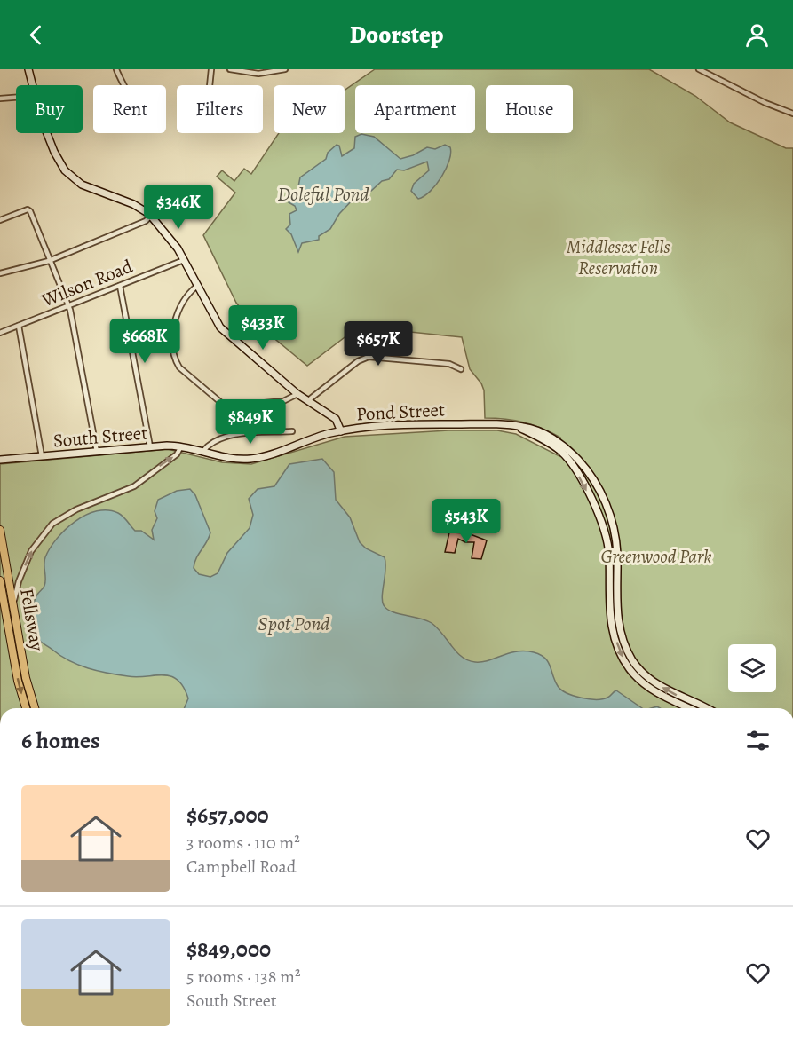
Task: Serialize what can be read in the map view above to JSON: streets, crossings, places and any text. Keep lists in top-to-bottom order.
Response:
{
  "streets": {
    "main road": ["Pond Street", "South Street", "Fellsway"],
    "street": ["Wilson Road"]
  },
  "crossings": [
    ["Wilson Road", "Pond Street"],
    ["Pond Street", "South Street"]
  ],
  "water": ["Doleful Pond", "Spot Pond"],
  "parks": ["Middlesex Fells Reservation", "Greenwood Park"],
  "page": {
    "header": "Doorstep",
    "chip": [
      "Buy",
      "Rent",
      "Filters",
      "New",
      "Apartment",
      "House"
    ],
    "price": [
      "$346K",
      "$433K",
      "$668K",
      "$657K",
      "$849K",
      "$543K"
    ],
    "heading": "6 homes",
    "list": [
      {
        "name": "$657,000",
        "note": "3 rooms · 110 m² · Campbell Road"
      },
      {
        "name": "$849,000",
        "note": "5 rooms · 138 m² · South Street"
      }
    ]
  }
}
